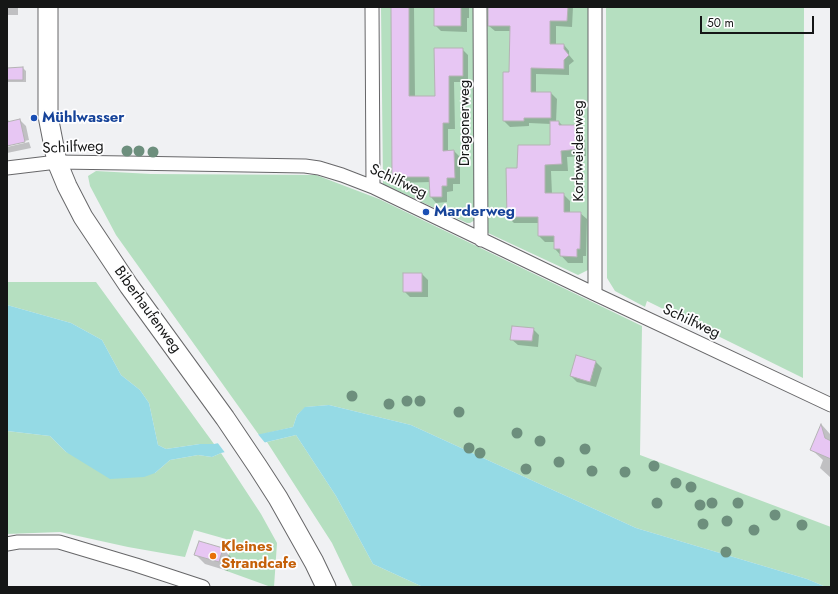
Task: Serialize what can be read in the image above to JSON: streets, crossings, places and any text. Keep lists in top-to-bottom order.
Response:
{
  "streets": {
    "main road": ["Biberhaufenweg"],
    "street": ["Dragonerweg", "Schilfweg", "Korbweidenweg"]
  },
  "crossings": [
    ["Dragonerweg", "Schilfweg"],
    ["Schilfweg", "Korbweidenweg"],
    ["Schilfweg", "Biberhaufenweg"]
  ],
  "places": ["Mühlwasser", "Marderweg", "Kleines Strandcafe"],
  "scale_bar": "50 m"
}
